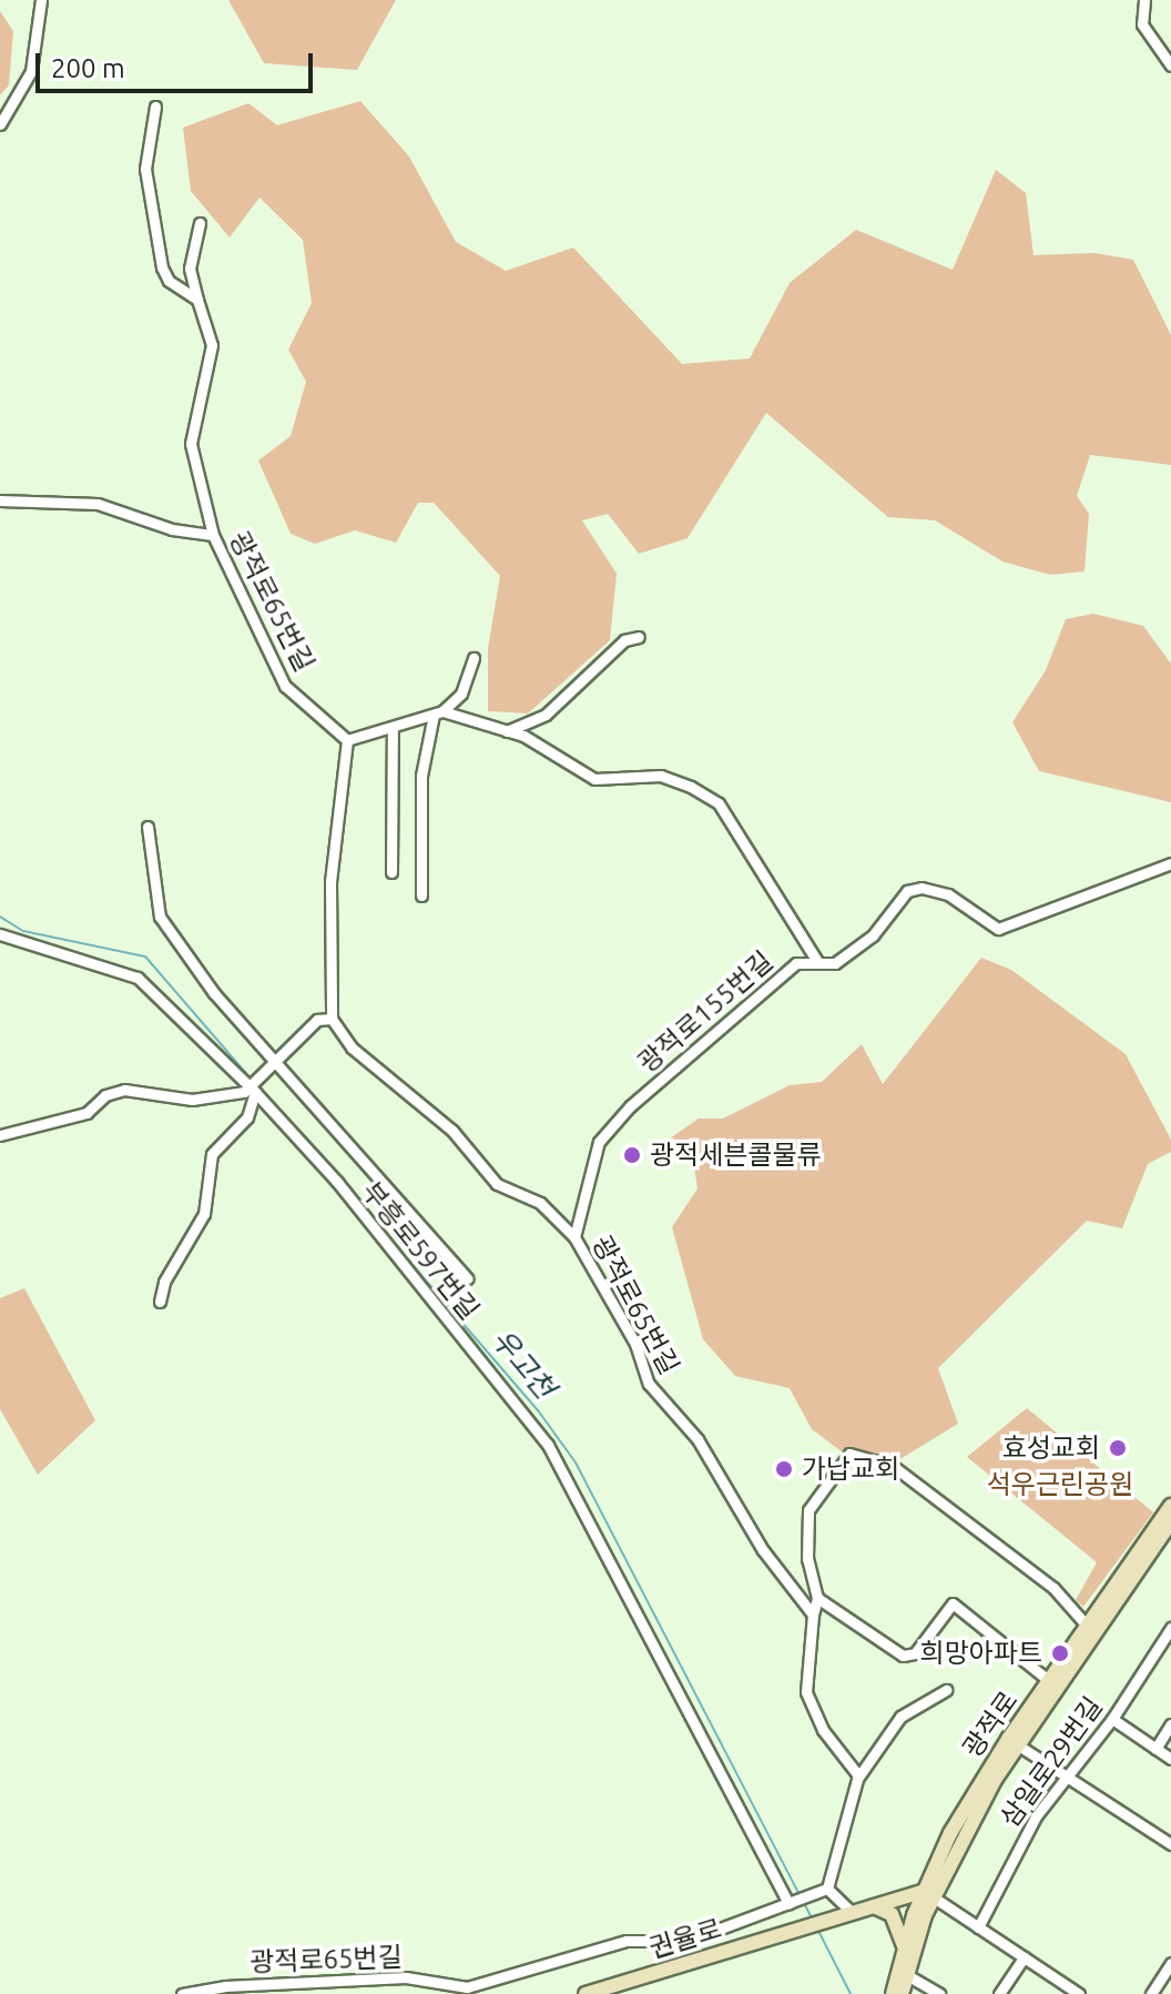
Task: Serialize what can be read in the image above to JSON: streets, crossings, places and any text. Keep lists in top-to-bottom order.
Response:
{
  "streets": {
    "main road": ["광적로", "권율로"],
    "street": [
      "광적로65번길",
      "광적로155번길",
      "부흥로597번길",
      "삼일로29번길"
    ]
  },
  "crossings": [
    ["광적로65번길", "광적로155번길"],
    ["광적로65번길", "부흥로597번길"]
  ],
  "water": ["우고천"],
  "parks": ["석우근린공원"],
  "places": [
    "광적세븐콜물류",
    "효성교회",
    "가납교회",
    "희망아파트"
  ],
  "scale_bar": "200 m"
}
